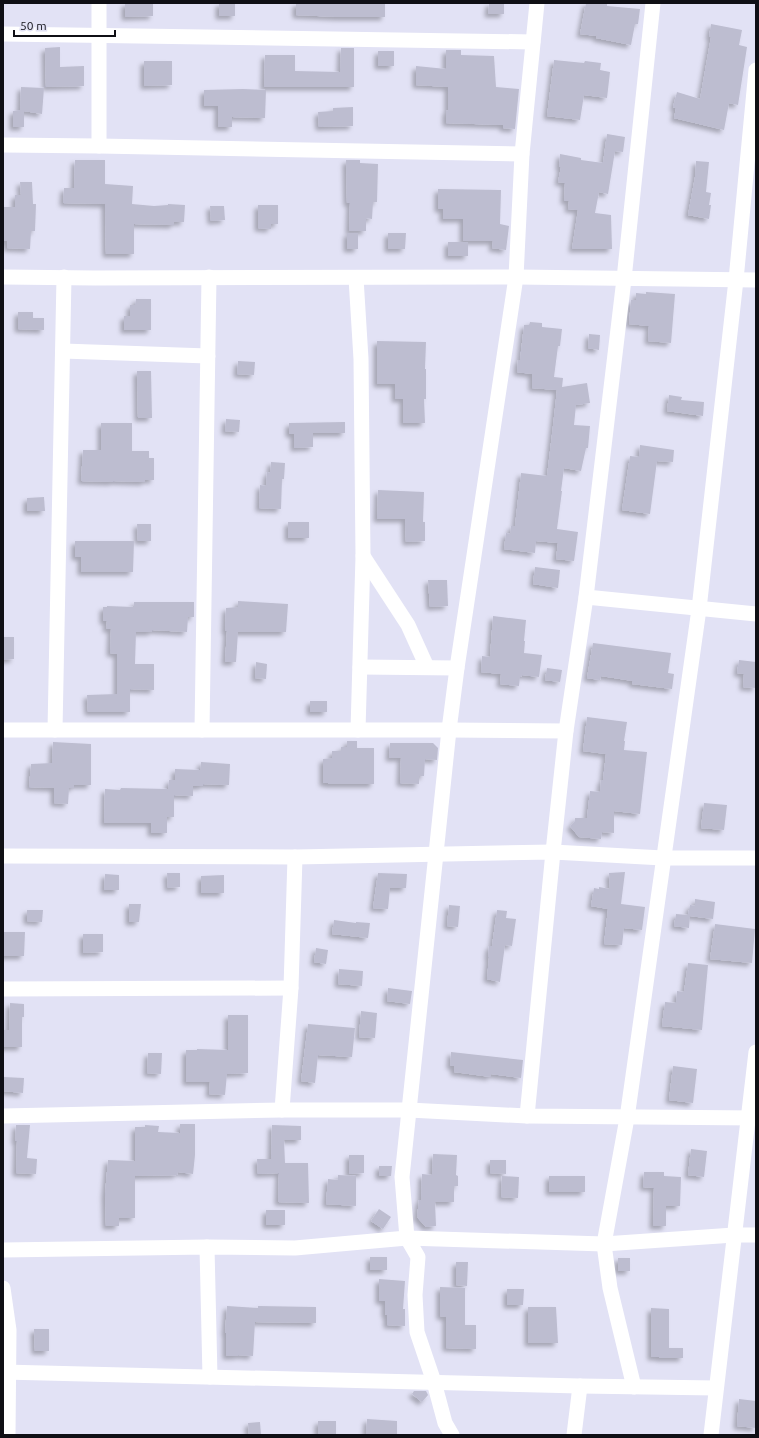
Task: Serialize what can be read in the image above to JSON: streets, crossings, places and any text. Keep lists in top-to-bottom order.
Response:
{
  "scale_bar": "50 m"
}
